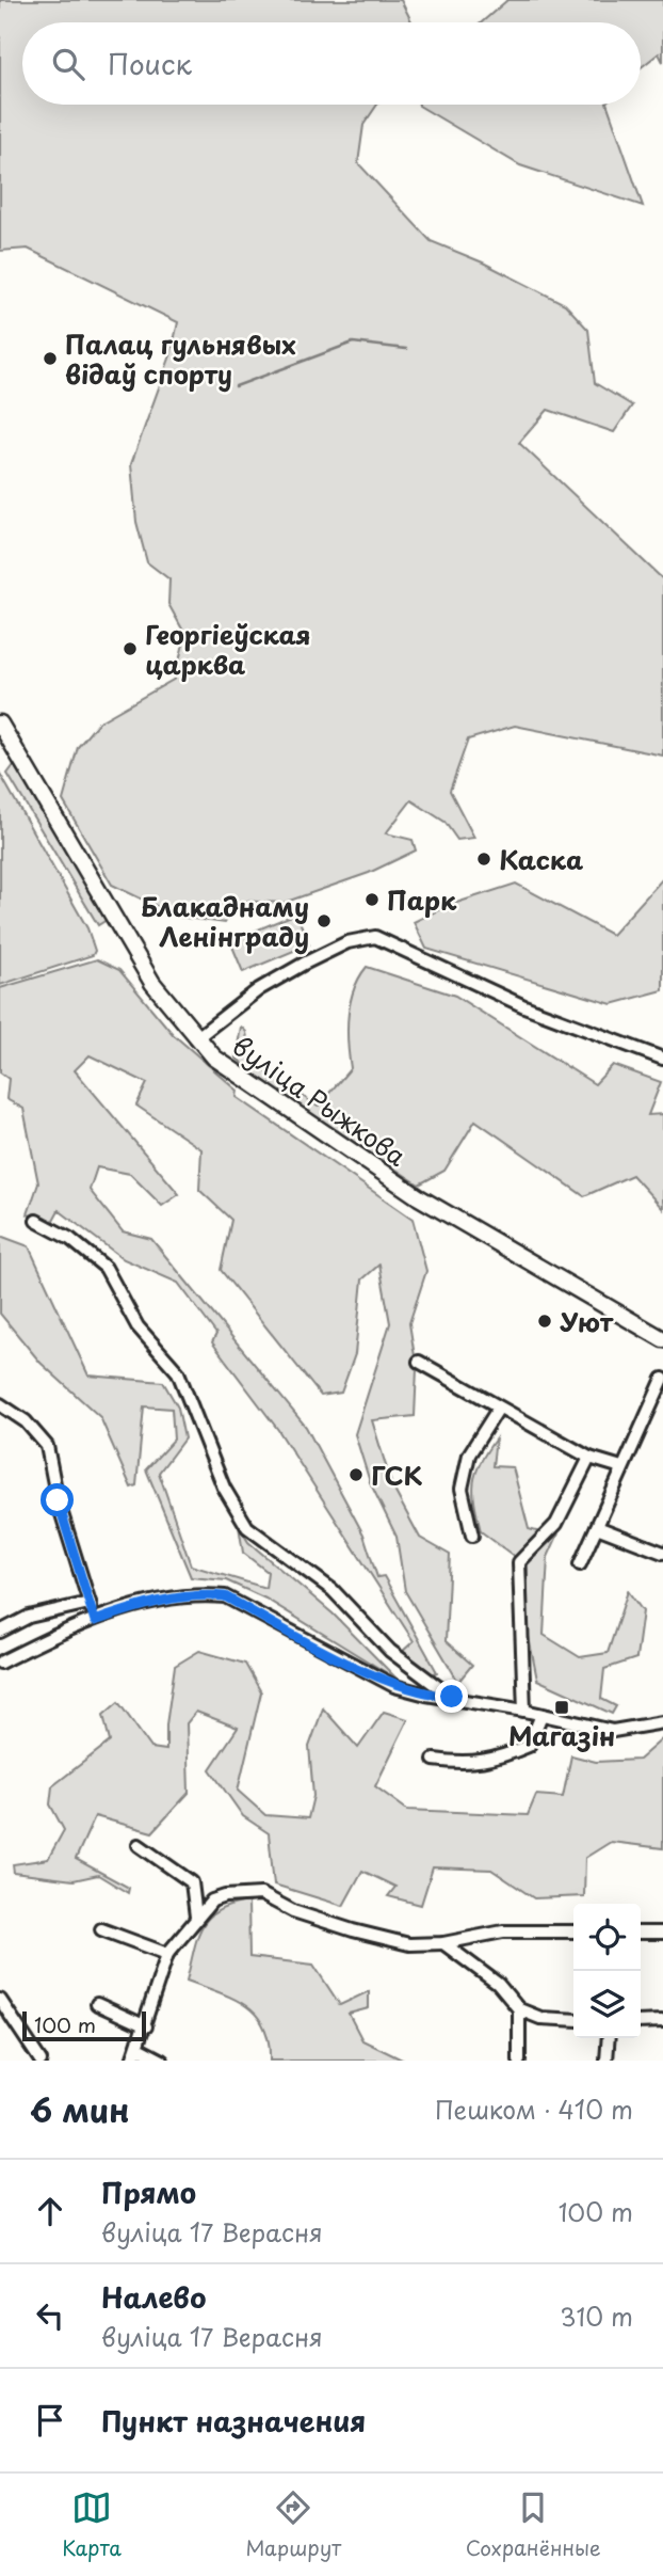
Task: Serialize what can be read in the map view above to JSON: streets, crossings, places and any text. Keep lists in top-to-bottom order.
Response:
{
  "streets": {
    "main road": ["вуліца Рыжкова"]
  },
  "places": {
    "other": [
      "Палац гульнявых відаў спорту",
      "Георгіеўская царква",
      "Каска",
      "Парк",
      "Блакаднаму Ленінграду",
      "Уют",
      "ГСК"
    ],
    "transit": ["Магазін"]
  },
  "scale_bar": "100 m",
  "page": {
    "search": "Поиск",
    "scale": "100 m",
    "heading": ["6 мин", "Пешком · 410 m"],
    "list": [
      ["Прямо", "вуліца 17 Верасня", "100 m"],
      ["Налево", "вуліца 17 Верасня", "310 m"],
      "Пункт назначения"
    ],
    "nav": ["Карта", "Маршрут", "Сохранённые"]
  }
}
